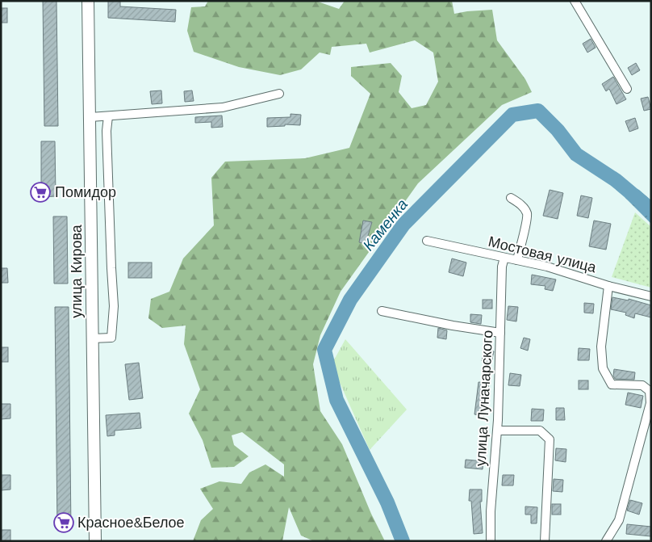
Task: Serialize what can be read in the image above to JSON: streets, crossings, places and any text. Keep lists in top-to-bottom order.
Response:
{
  "streets": {
    "street": ["Мостовая улица", "улица Кирова", "улица Луначарского"]
  },
  "crossings": [
    ["Мостовая улица", "улица Луначарского"]
  ],
  "water": ["Каменка"],
  "places": {
    "supermarket": ["Помидор", "Красное&Белое"]
  }
}
